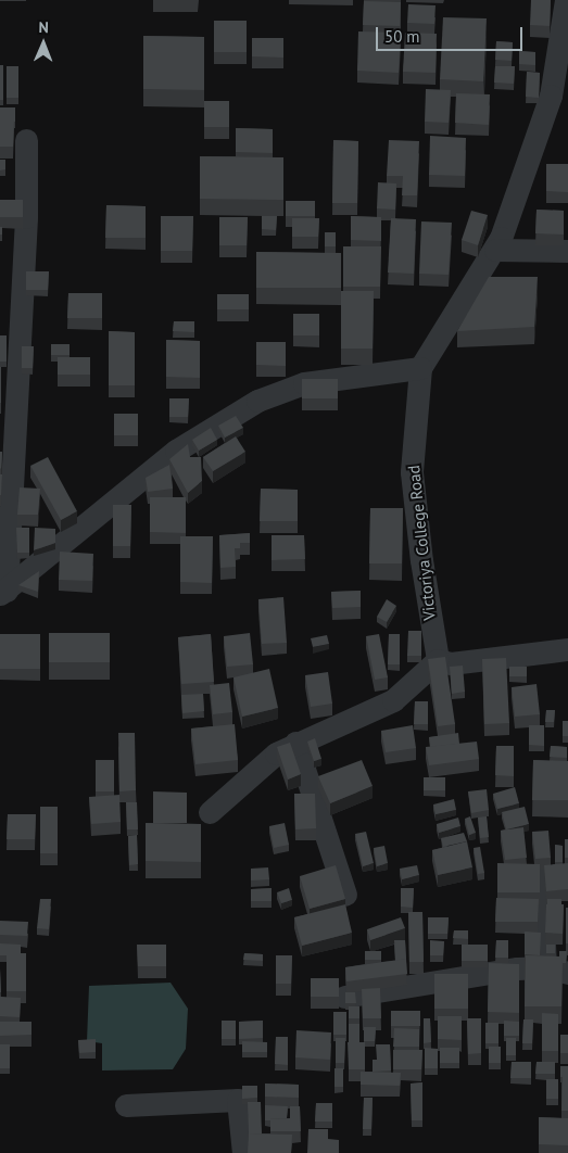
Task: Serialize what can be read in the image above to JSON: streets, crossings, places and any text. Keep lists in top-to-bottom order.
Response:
{
  "streets": {
    "street": ["Victoriya College Road"]
  },
  "scale_bar": "50 m",
  "north": "top"
}
